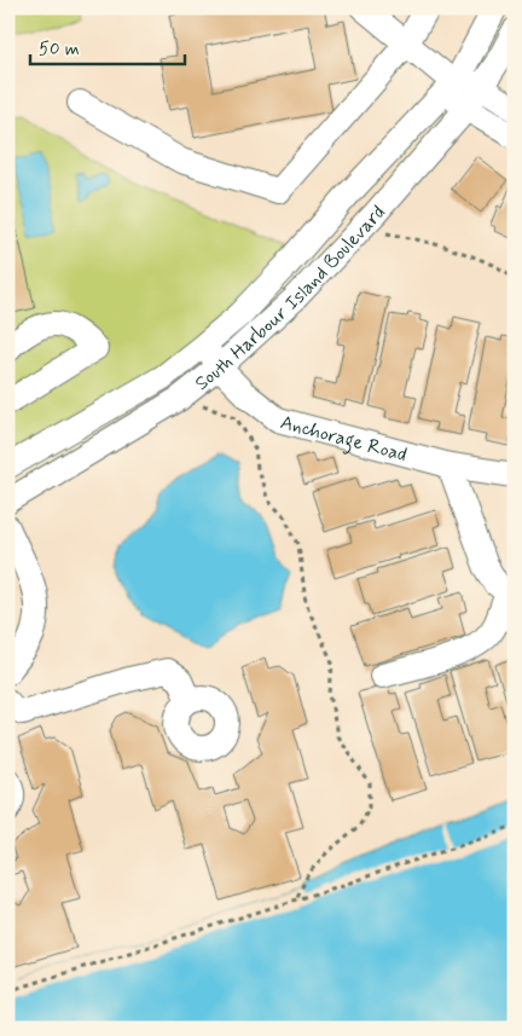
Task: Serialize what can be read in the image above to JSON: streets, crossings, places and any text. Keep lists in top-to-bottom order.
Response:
{
  "streets": {
    "street": ["South Harbour Island Boulevard", "Anchorage Road"]
  },
  "crossings": [
    ["South Harbour Island Boulevard", "Anchorage Road"]
  ],
  "scale_bar": "50 m"
}
